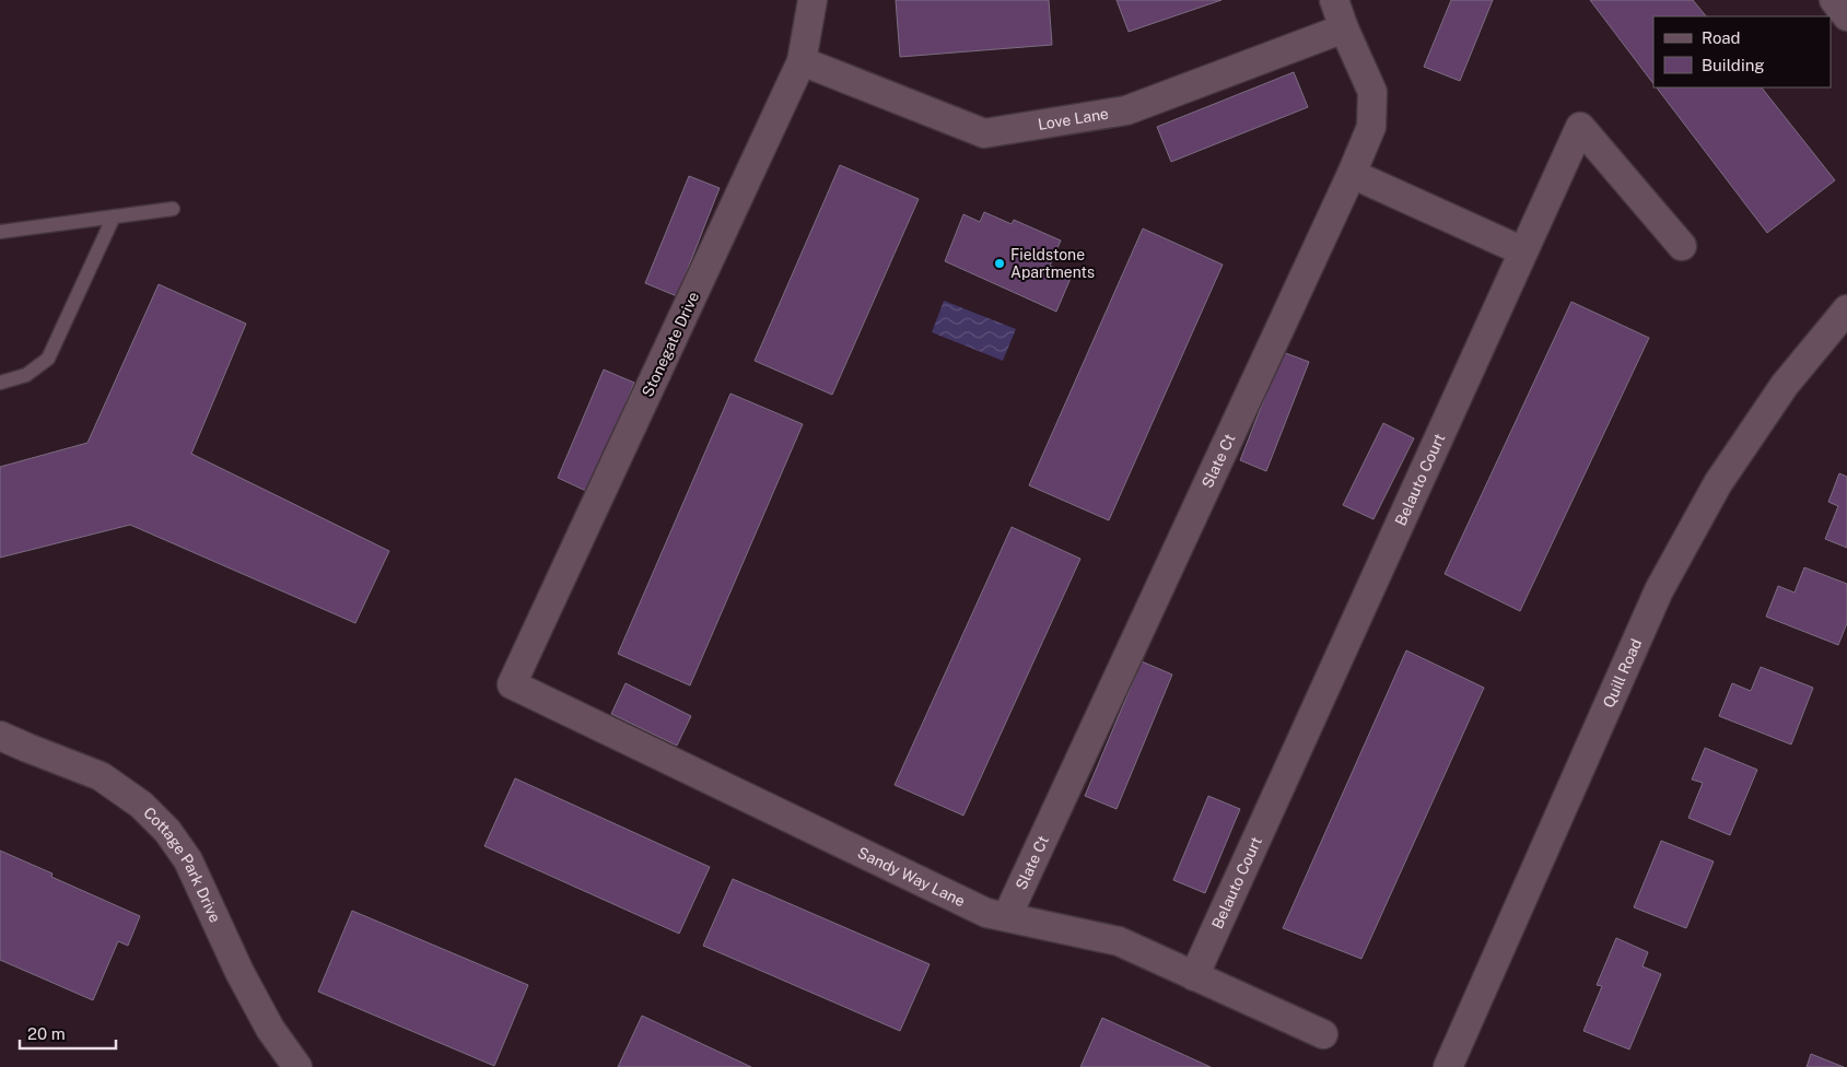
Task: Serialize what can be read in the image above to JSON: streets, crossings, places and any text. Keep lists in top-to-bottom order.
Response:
{
  "streets": {
    "street": [
      "Love Lane",
      "Stonegate Drive",
      "Slate Ct",
      "Belauto Court",
      "Quill Road",
      "Cottage Park Drive",
      "Sandy Way Lane"
    ]
  },
  "crossings": [
    ["Love Lane", "Stonegate Drive"],
    ["Love Lane", "Slate Ct"],
    ["Stonegate Drive", "Sandy Way Lane"],
    ["Slate Ct", "Sandy Way Lane"],
    ["Belauto Court", "Sandy Way Lane"]
  ],
  "places": ["Fieldstone Apartments"],
  "legend": ["Road", "Building"],
  "scale_bar": "20 m"
}
